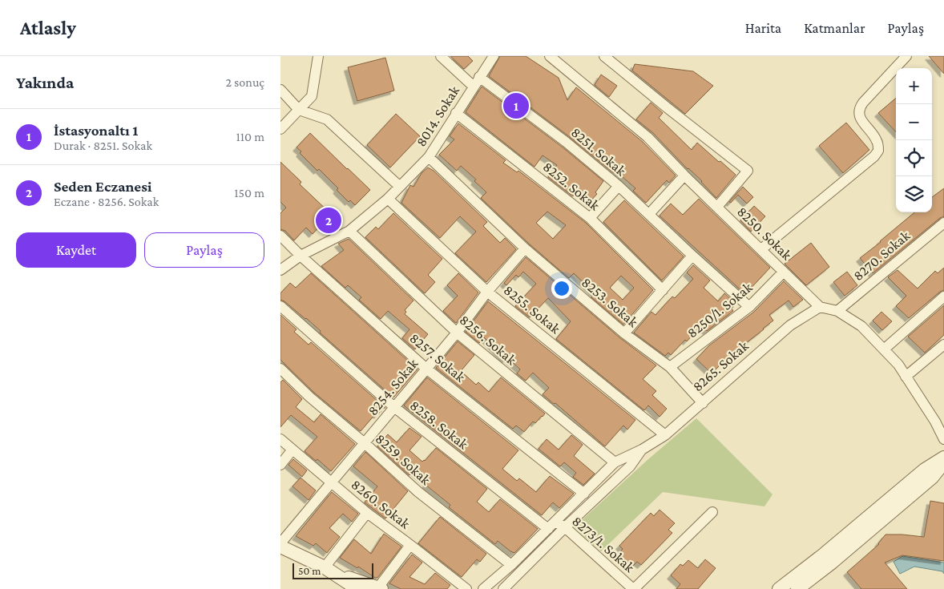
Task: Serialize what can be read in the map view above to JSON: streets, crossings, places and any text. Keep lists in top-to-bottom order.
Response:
{
  "streets": {
    "street": [
      "8014. Sokak",
      "8251. Sokak",
      "8252. Sokak",
      "8250. Sokak",
      "8270. Sokak",
      "8253. Sokak",
      "8255. Sokak",
      "8250/1. Sokak",
      "8256. Sokak",
      "8257. Sokak",
      "8265. Sokak",
      "8254. Sokak",
      "8258. Sokak",
      "8259. Sokak",
      "8260. Sokak",
      "8273/1. Sokak"
    ]
  },
  "crossings": [
    ["8014. Sokak", "8251. Sokak"],
    ["8014. Sokak", "8252. Sokak"],
    ["8014. Sokak", "8253. Sokak"],
    ["8014. Sokak", "8255. Sokak"],
    ["8014. Sokak", "8256. Sokak"],
    ["8014. Sokak", "8257. Sokak"],
    ["8251. Sokak", "8250/1. Sokak"],
    ["8250. Sokak", "8250/1. Sokak"],
    ["8250. Sokak", "8265. Sokak"],
    ["8253. Sokak", "8250/1. Sokak"],
    ["8253. Sokak", "8265. Sokak"],
    ["8253. Sokak", "8254. Sokak"],
    ["8255. Sokak", "8265. Sokak"],
    ["8255. Sokak", "8254. Sokak"],
    ["8256. Sokak", "8265. Sokak"],
    ["8256. Sokak", "8254. Sokak"],
    ["8257. Sokak", "8265. Sokak"],
    ["8257. Sokak", "8254. Sokak"],
    ["8265. Sokak", "8258. Sokak"],
    ["8265. Sokak", "8259. Sokak"],
    ["8265. Sokak", "8273/1. Sokak"],
    ["8254. Sokak", "8258. Sokak"],
    ["8254. Sokak", "8259. Sokak"],
    ["8254. Sokak", "8260. Sokak"],
    ["8258. Sokak", "8273/1. Sokak"]
  ],
  "scale_bar": "50 m",
  "page": {
    "header": "Atlasly",
    "nav": ["Harita", "Katmanlar", "Paylaş"],
    "heading": ["Yakında", "2 sonuç"],
    "map_buttons": ["+", "−"],
    "pins": ["1", "2"],
    "list": [
      {
        "mark": "1",
        "name": "İstasyonaltı 1",
        "note": "Durak · 8251. Sokak",
        "value": "110 m"
      },
      {
        "mark": "2",
        "name": "Seden Eczanesi",
        "note": "Eczane · 8256. Sokak",
        "value": "150 m"
      }
    ],
    "buttons": ["Kaydet", "Paylaş"],
    "scale": "50 m"
  }
}
